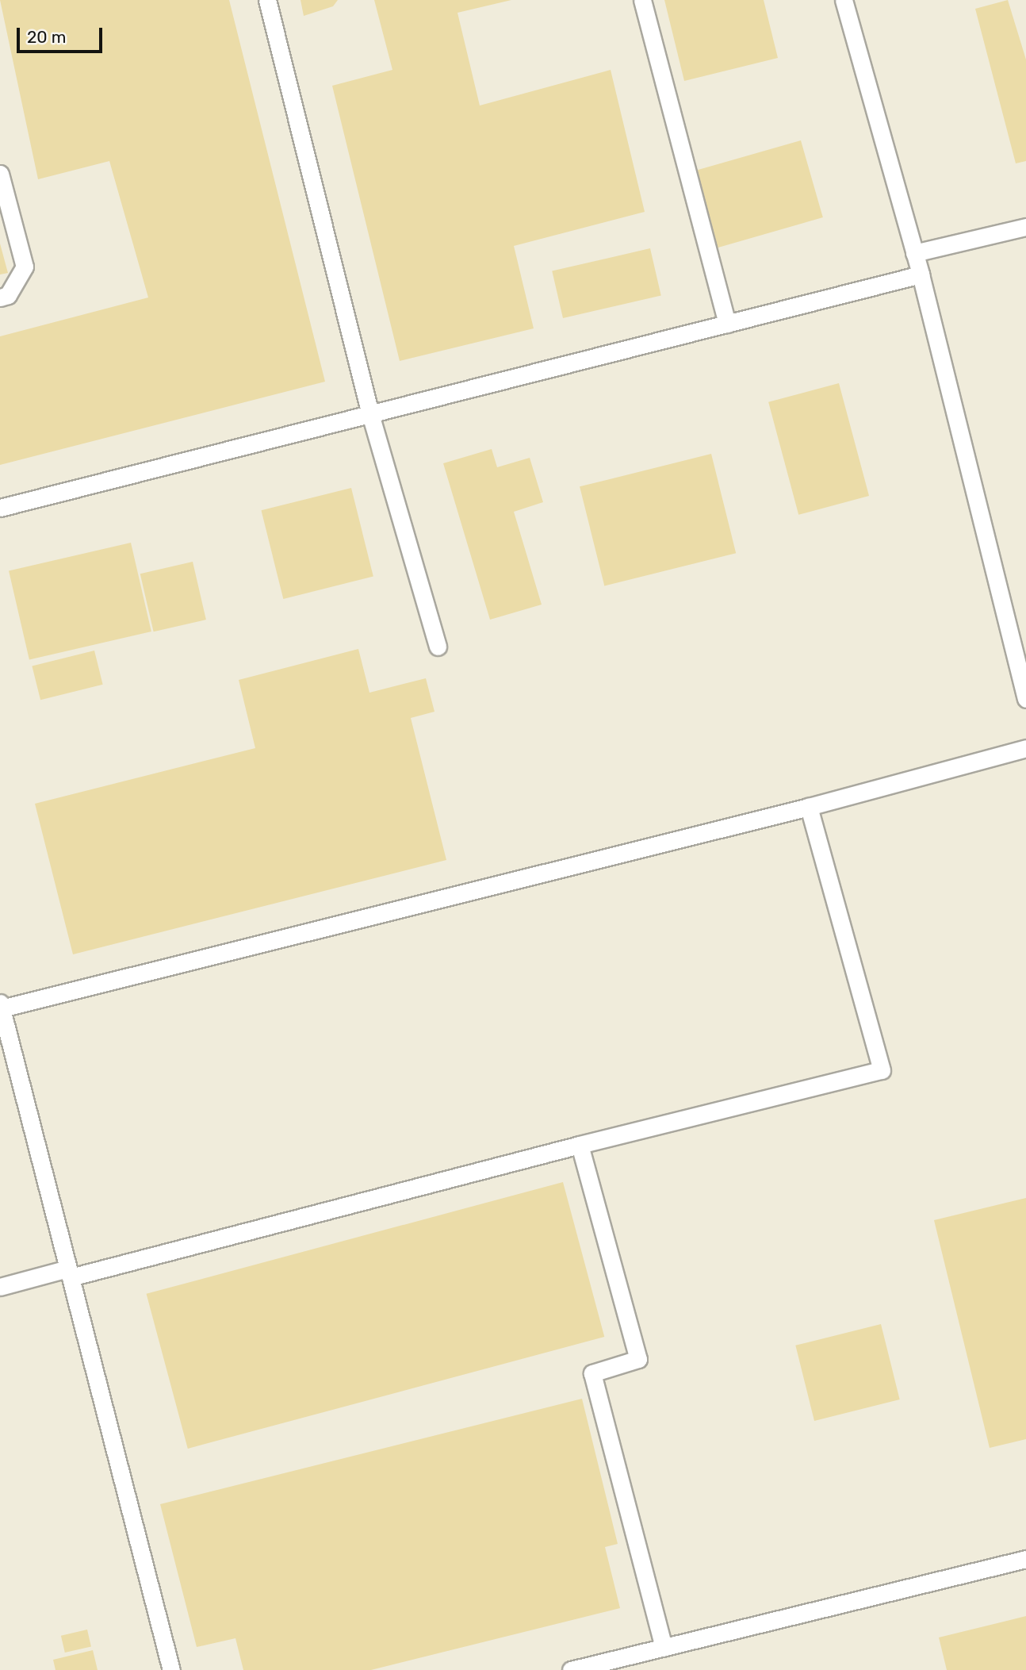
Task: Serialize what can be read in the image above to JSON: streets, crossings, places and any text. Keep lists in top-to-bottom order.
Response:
{
  "scale_bar": "20 m"
}
